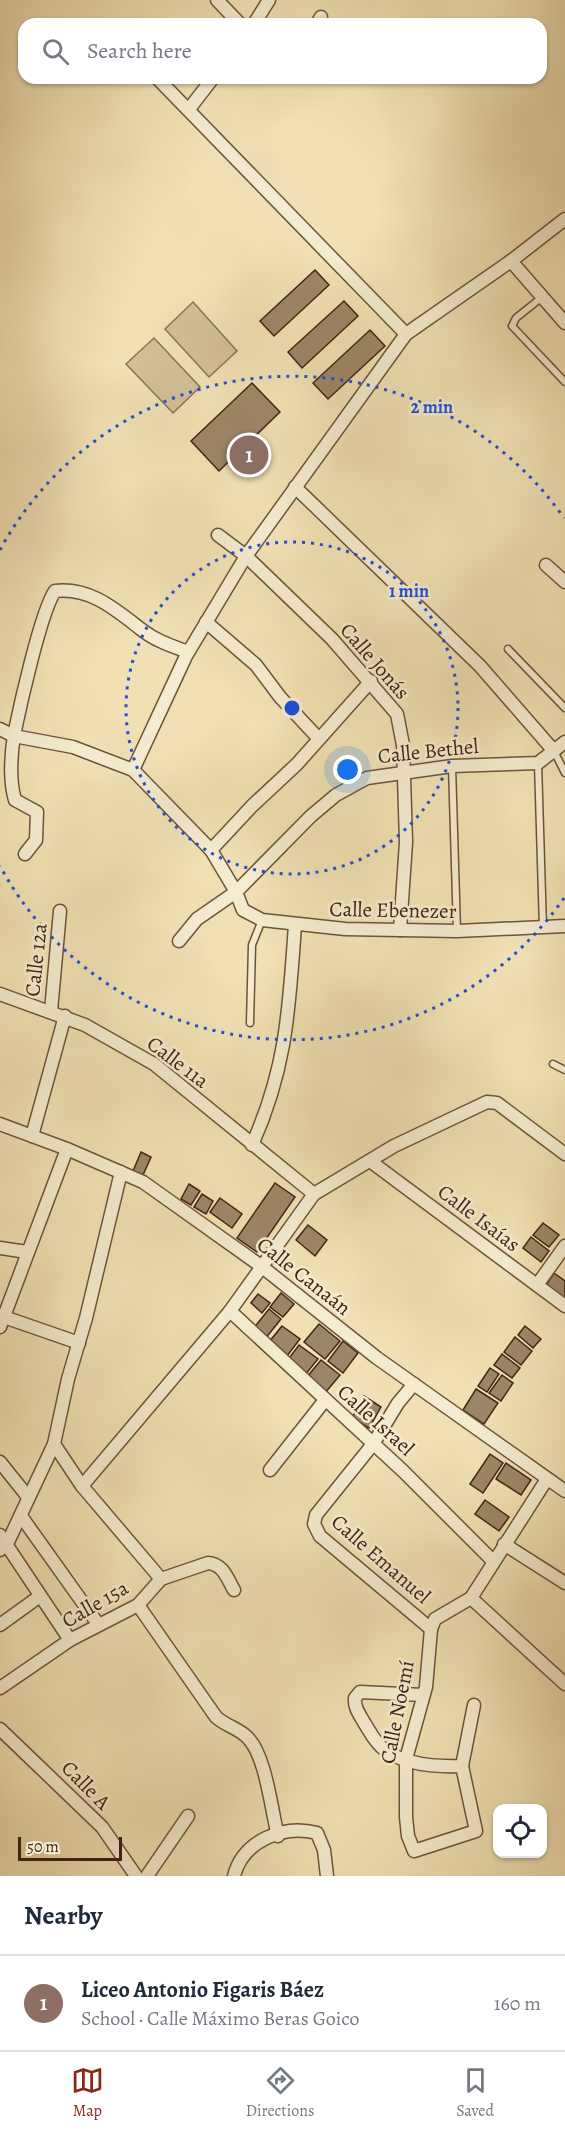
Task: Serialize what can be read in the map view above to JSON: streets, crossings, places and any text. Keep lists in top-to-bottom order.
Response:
{
  "streets": {
    "street": [
      "Calle Jonás",
      "Calle Bethel",
      "Calle Ebenezer",
      "Calle 12a",
      "Calle 11a",
      "Calle Isaías",
      "Calle Canaán",
      "Calle Israel",
      "Calle Emanuel",
      "Calle 15a",
      "Calle Noemí",
      "Calle A"
    ]
  },
  "crossings": [
    ["Calle Jonás", "Calle Bethel"],
    ["Calle Jonás", "Calle Ebenezer"],
    ["Calle 12a", "Calle 11a"],
    ["Calle 12a", "Calle Canaán"],
    ["Calle Israel", "Calle Emanuel"],
    ["Calle Emanuel", "Calle Noemí"]
  ],
  "scale_bar": "50 m",
  "page": {
    "search": "Search here",
    "pins": "1",
    "scale": "50 m",
    "heading": "Nearby",
    "list": [
      {
        "mark": "1",
        "name": "Liceo Antonio Figaris Báez",
        "note": "School · Calle Máximo Beras Goico",
        "value": "160 m"
      }
    ],
    "nav": ["Map", "Directions", "Saved"]
  },
  "rings": ["2 min", "1 min"]
}
